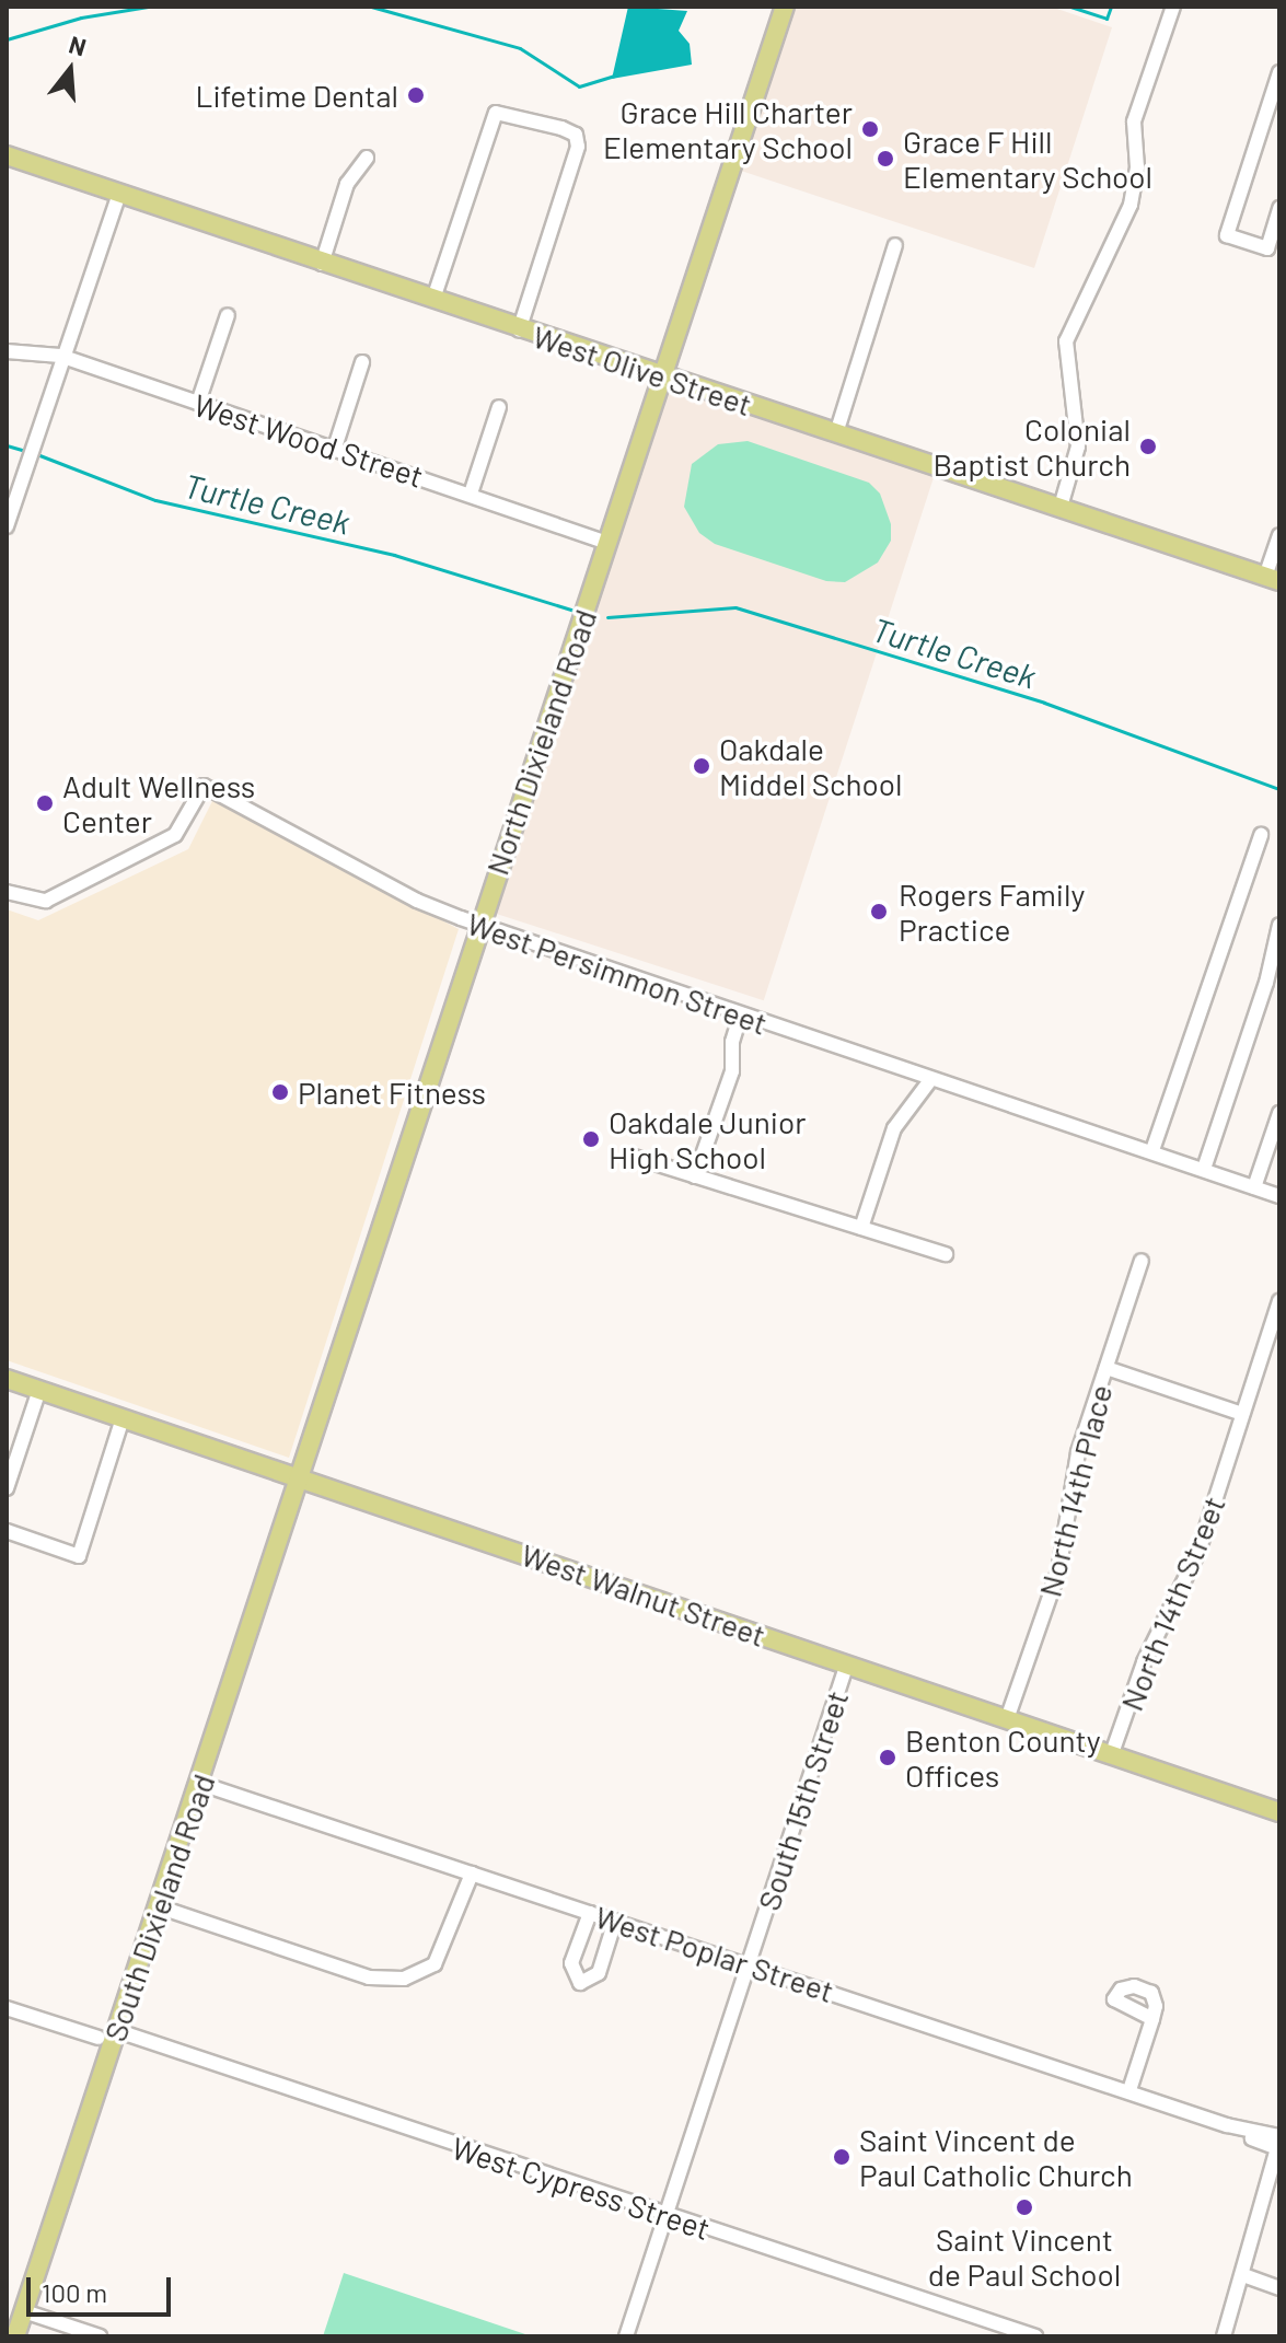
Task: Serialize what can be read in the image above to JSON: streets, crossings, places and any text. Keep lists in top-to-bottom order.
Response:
{
  "streets": {
    "main road": [
      "West Olive Street",
      "North Dixieland Road",
      "West Walnut Street",
      "South Dixieland Road"
    ],
    "street": [
      "West Wood Street",
      "West Persimmon Street",
      "North 14th Place",
      "North 14th Street",
      "South 15th Street",
      "West Poplar Street",
      "West Cypress Street"
    ]
  },
  "crossings": [
    ["West Olive Street", "North Dixieland Road"],
    ["West Wood Street", "North Dixieland Road"],
    ["North Dixieland Road", "West Persimmon Street"],
    ["North Dixieland Road", "West Walnut Street"],
    ["North Dixieland Road", "South Dixieland Road"],
    ["North 14th Place", "West Walnut Street"],
    ["West Walnut Street", "North 14th Street"],
    ["West Walnut Street", "South 15th Street"],
    ["West Walnut Street", "South Dixieland Road"],
    ["South 15th Street", "West Poplar Street"],
    ["South 15th Street", "West Cypress Street"],
    ["South Dixieland Road", "West Poplar Street"]
  ],
  "water": ["Turtle Creek"],
  "places": [
    "Lifetime Dental",
    "Grace Hill Charter Elementary School",
    "Grace F Hill Elementary School",
    "Colonial Baptist Church",
    "Oakdale Middel School",
    "Adult Wellness Center",
    "Rogers Family Practice",
    "Planet Fitness",
    "Oakdale Junior High School",
    "Benton County Offices",
    "Saint Vincent de Paul Catholic Church",
    "Saint Vincent de Paul School"
  ],
  "scale_bar": "100 m",
  "north": "top"
}
